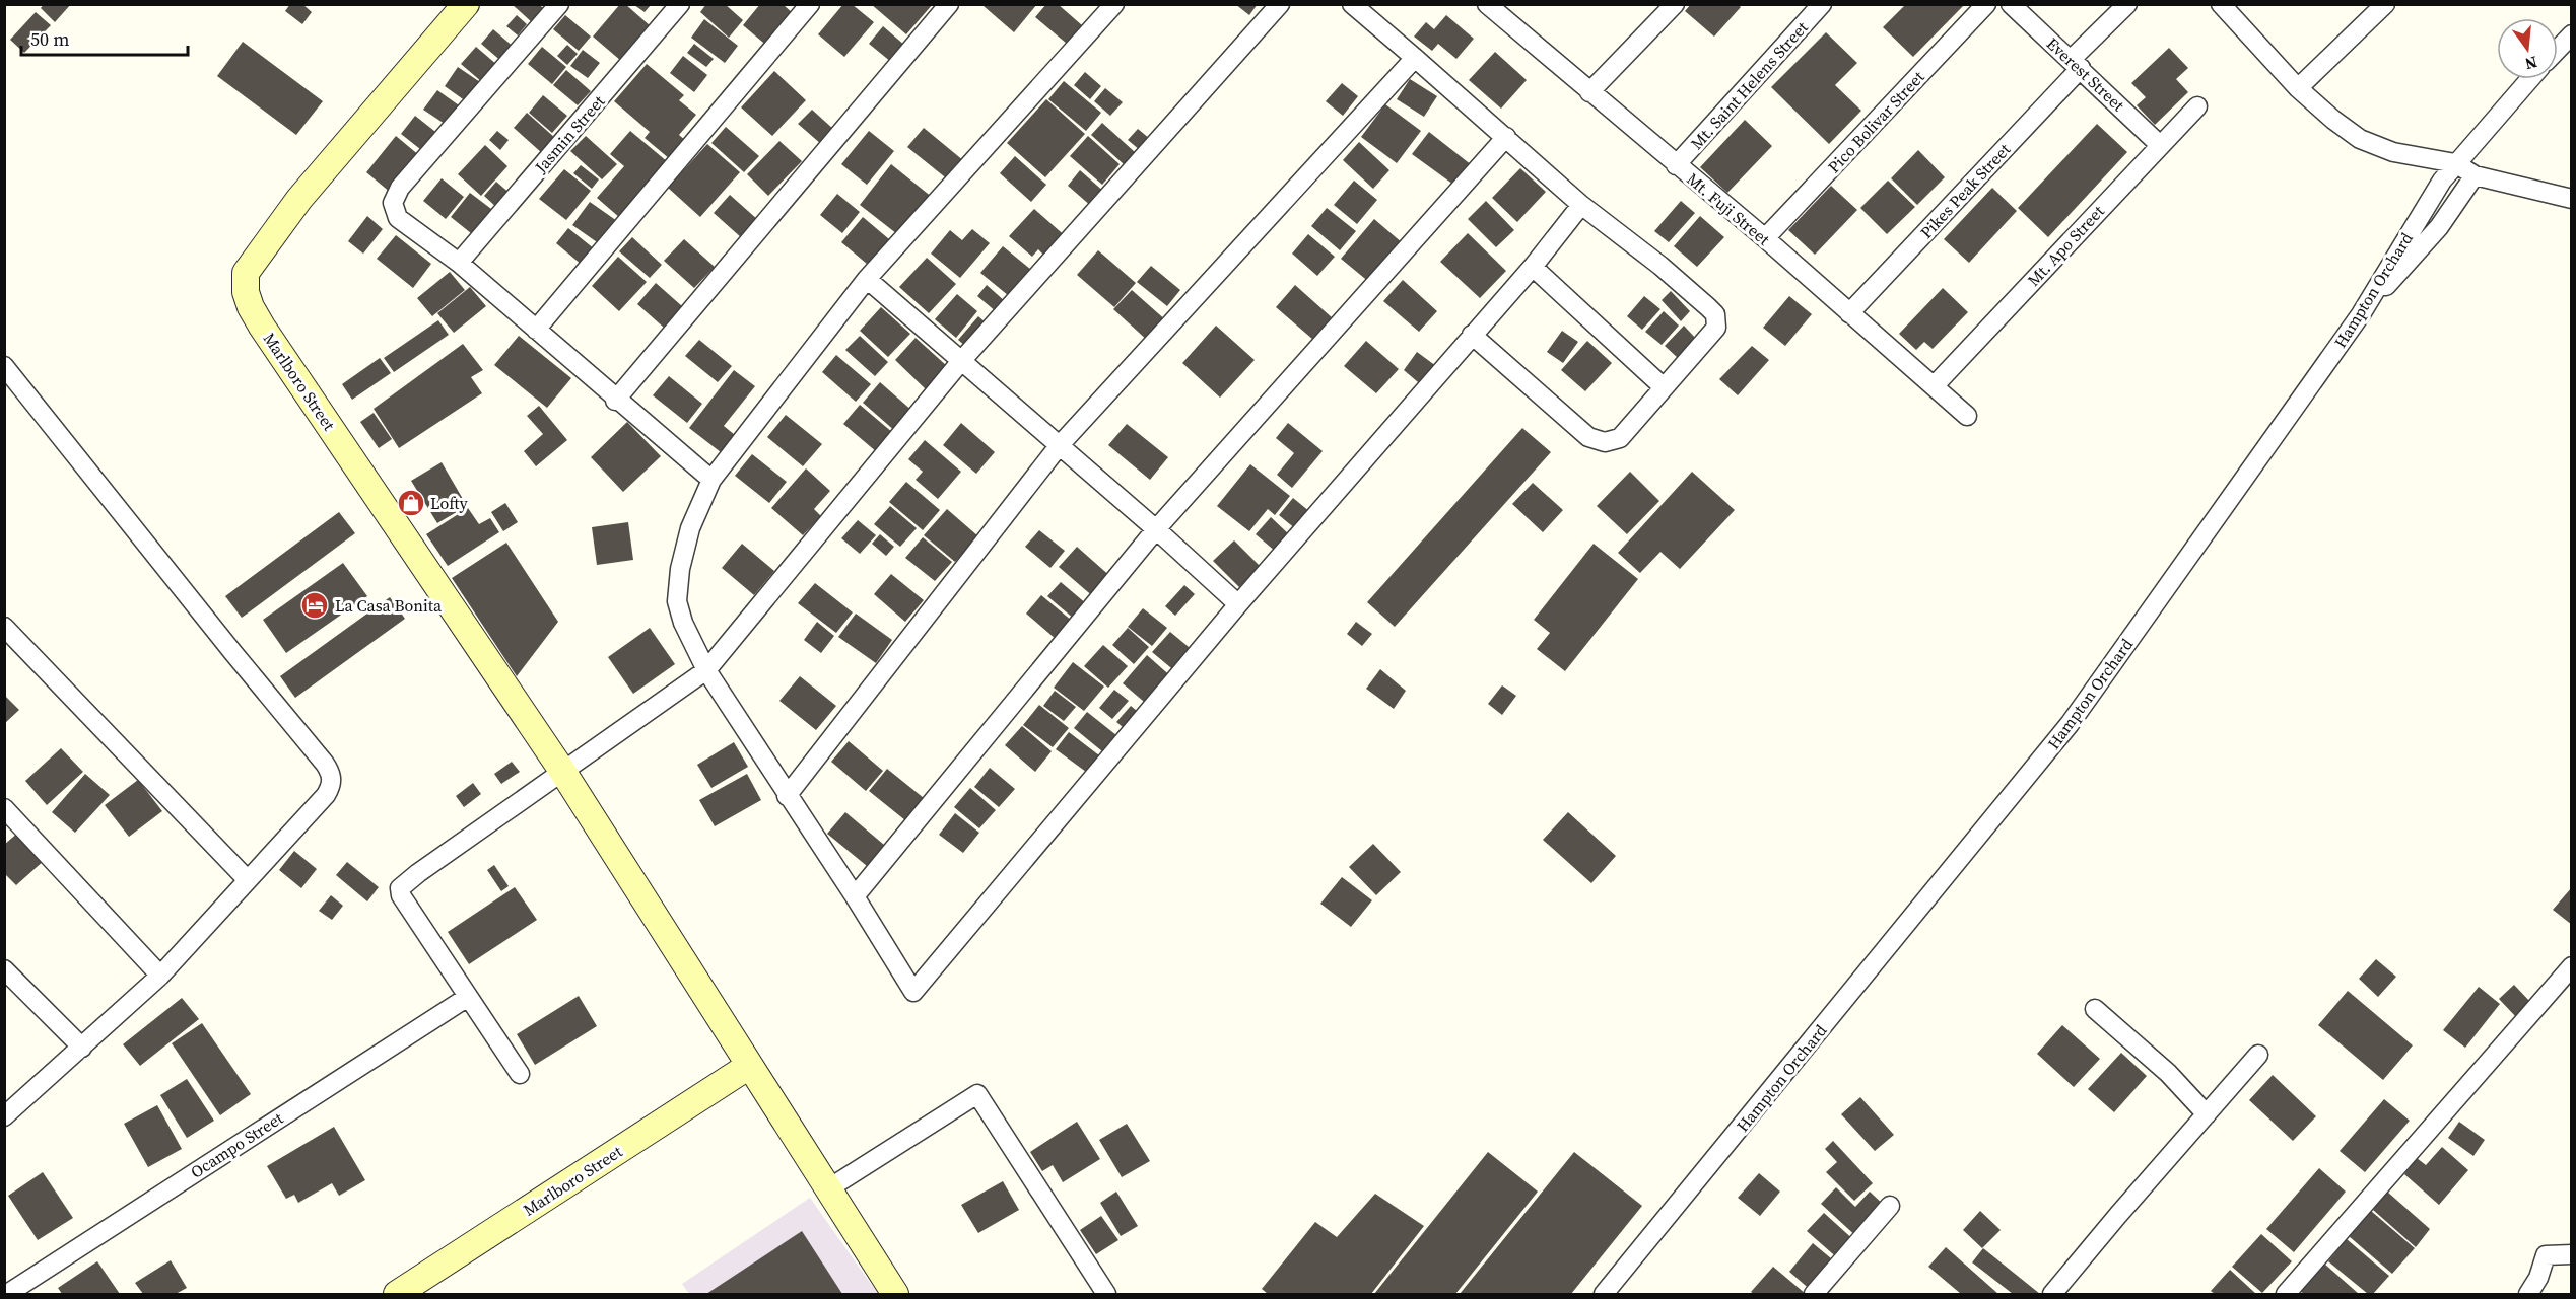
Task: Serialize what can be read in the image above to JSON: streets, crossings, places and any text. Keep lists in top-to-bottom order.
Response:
{
  "streets": {
    "street": [
      "Everest Street",
      "Mt. Saint Helens Street",
      "Pico Bolivar Street",
      "Jasmin Street",
      "Pikes Peak Street",
      "Mt. Fuji Street",
      "Mt. Apo Street",
      "Hampton Orchard",
      "Marlboro Street",
      "Ocampo Street"
    ]
  },
  "crossings": [
    ["Everest Street", "Pikes Peak Street"],
    ["Everest Street", "Mt. Apo Street"],
    ["Mt. Saint Helens Street", "Mt. Fuji Street"],
    ["Pico Bolivar Street", "Mt. Fuji Street"],
    ["Pikes Peak Street", "Mt. Fuji Street"],
    ["Mt. Fuji Street", "Mt. Apo Street"]
  ],
  "places": {
    "shop": ["Lofty"],
    "hotel": ["La Casa Bonita"]
  },
  "scale_bar": "50 m",
  "north": "bottom"
}
